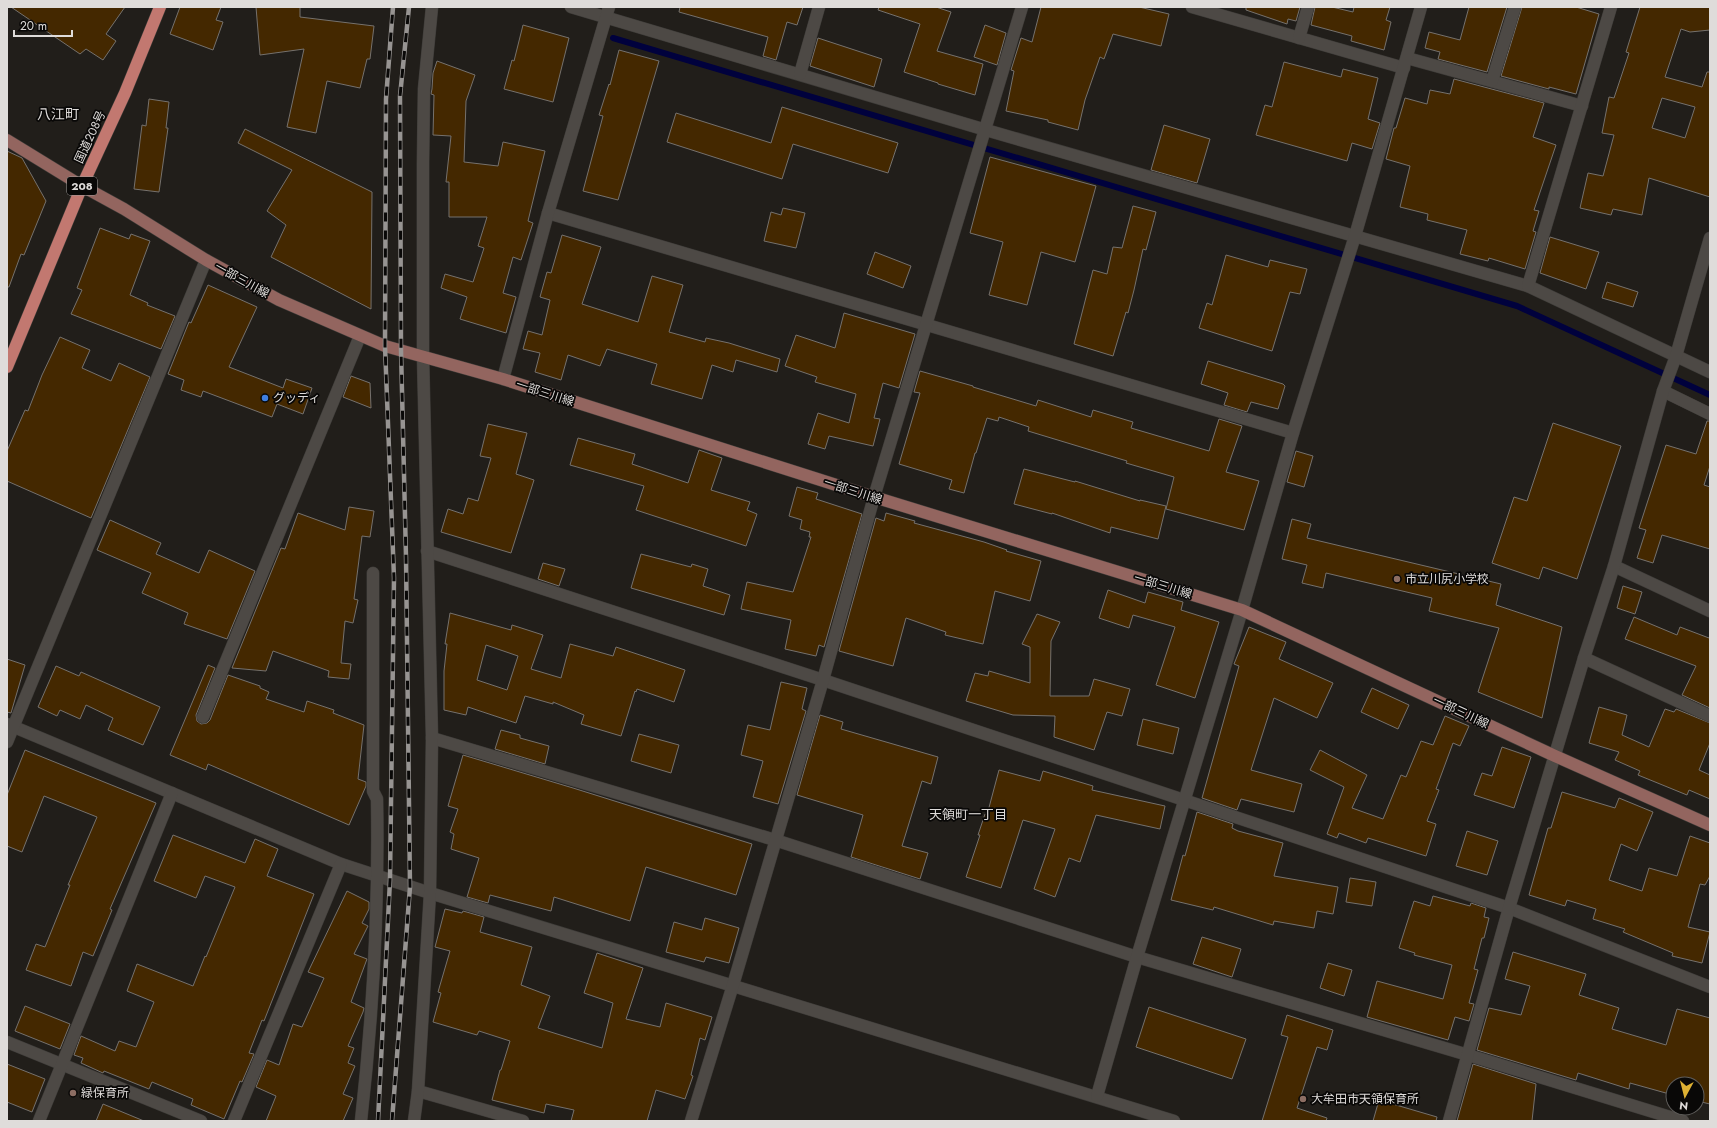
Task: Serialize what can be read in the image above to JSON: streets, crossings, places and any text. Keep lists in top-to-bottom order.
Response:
{
  "streets": {
    "highway": ["国道208号", "208"],
    "main road": ["一部三川線"]
  },
  "crossings": [
    ["国道208号", "一部三川線"]
  ],
  "districts": ["八江町", "天領町一丁目"],
  "places": [
    "グッディ",
    "市立川尻小学校",
    "緑保育所",
    "大牟田市天領保育所"
  ],
  "scale_bar": "20 m",
  "north": "bottom"
}
